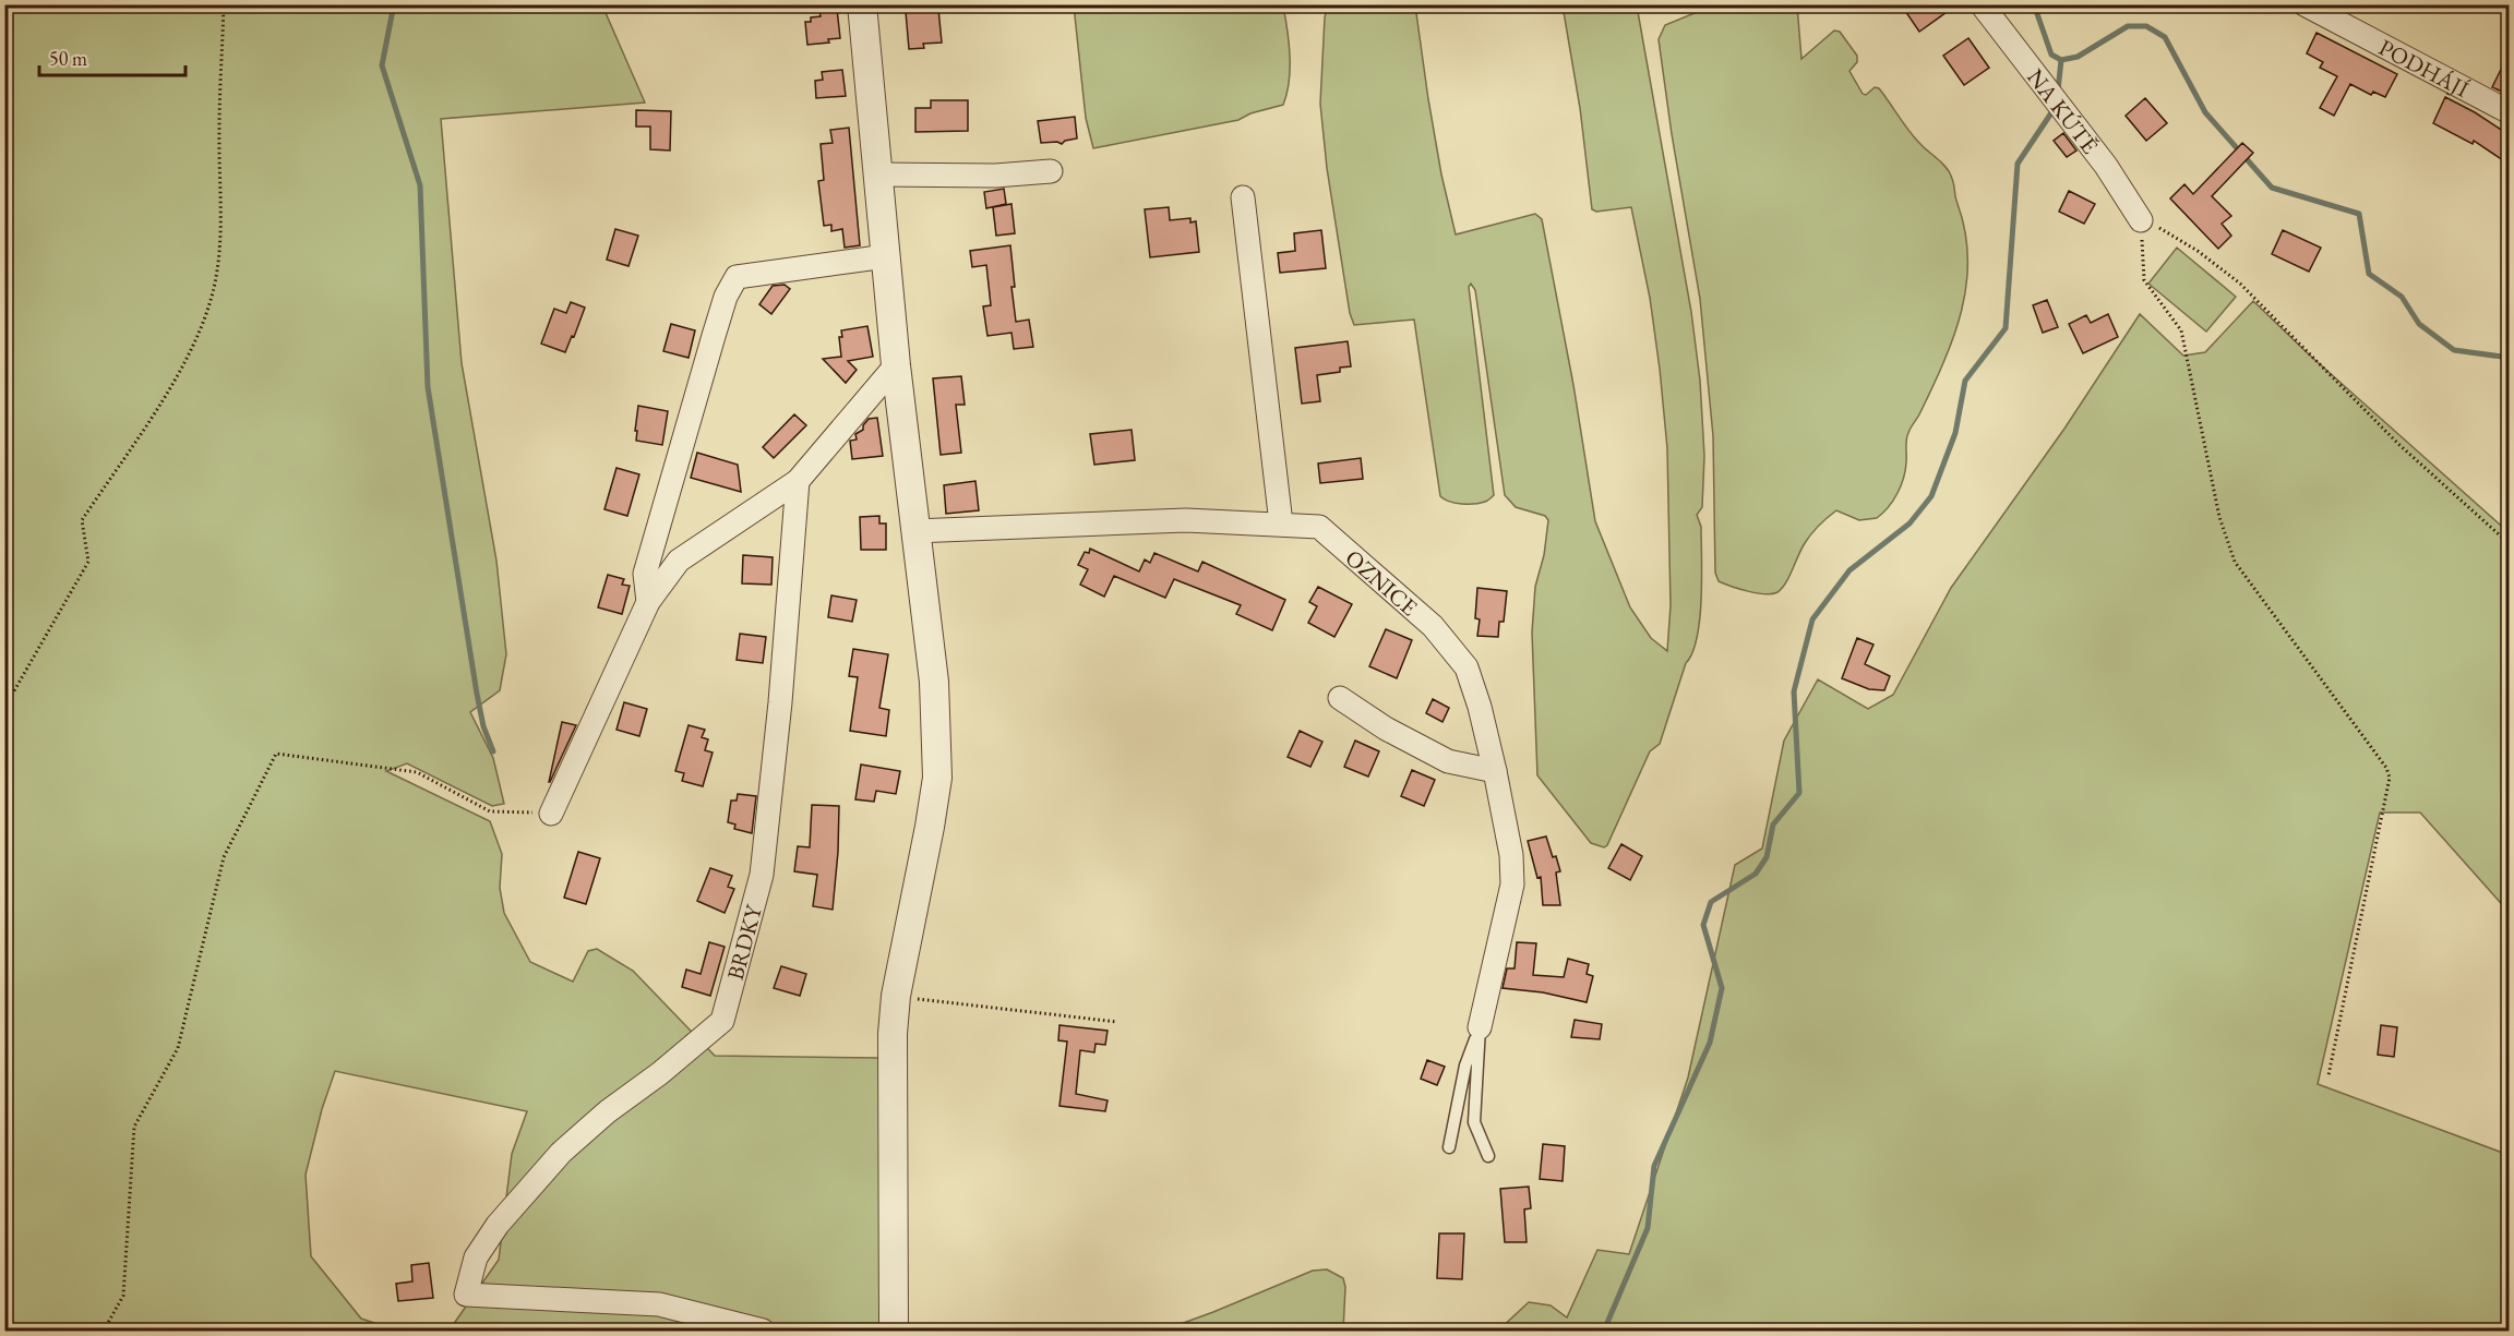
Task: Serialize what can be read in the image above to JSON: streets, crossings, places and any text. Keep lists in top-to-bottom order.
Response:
{
  "streets": {
    "street": [
      "PODHÁJÍ",
      "NA KÚTĚ",
      "OZNICE",
      "BRDKY"
    ]
  },
  "scale_bar": "50 m"
}
